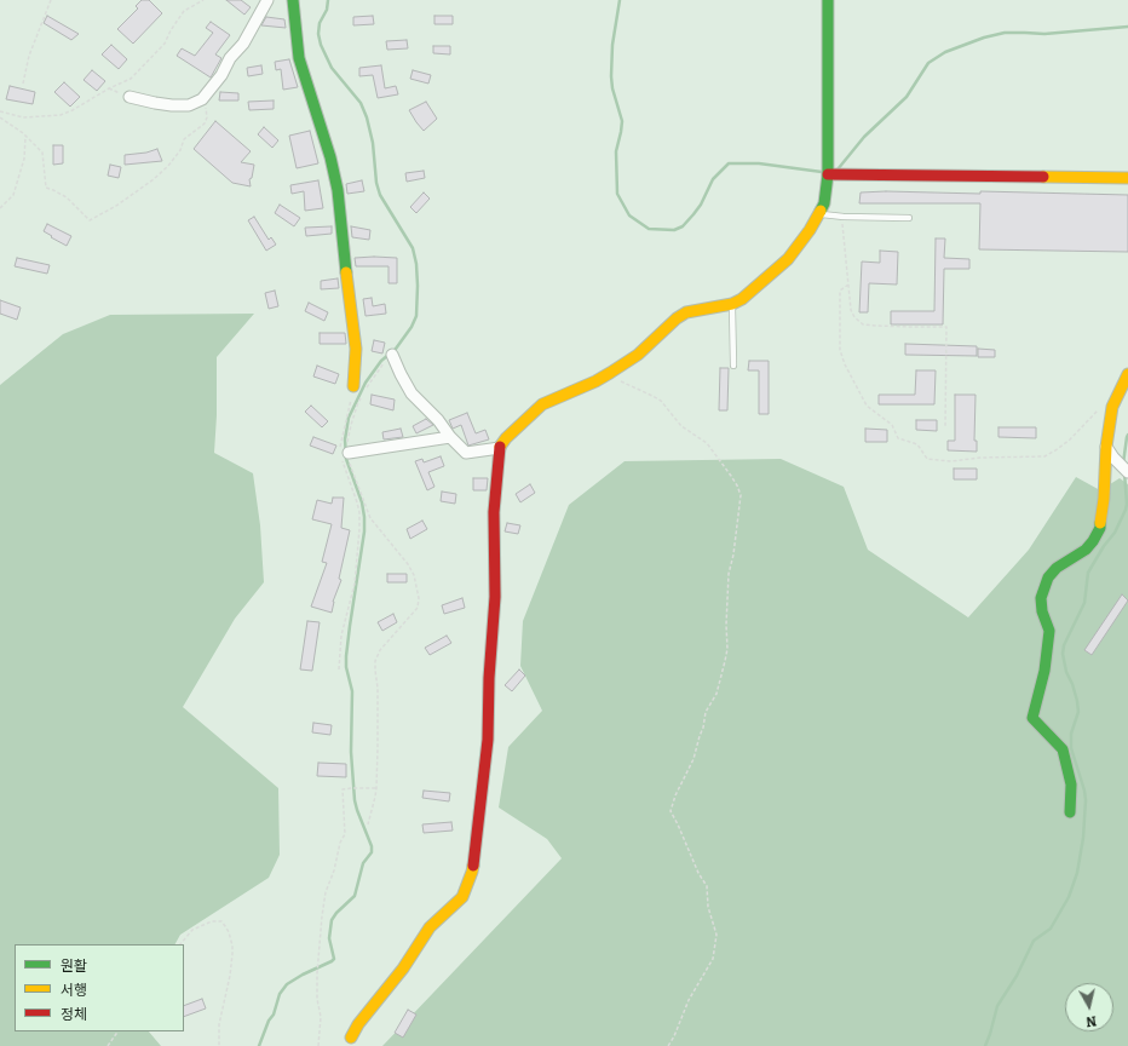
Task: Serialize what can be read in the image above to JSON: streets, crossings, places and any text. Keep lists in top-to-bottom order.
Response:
{
  "legend": ["원활", "서행", "정체"],
  "north": "bottom"
}
